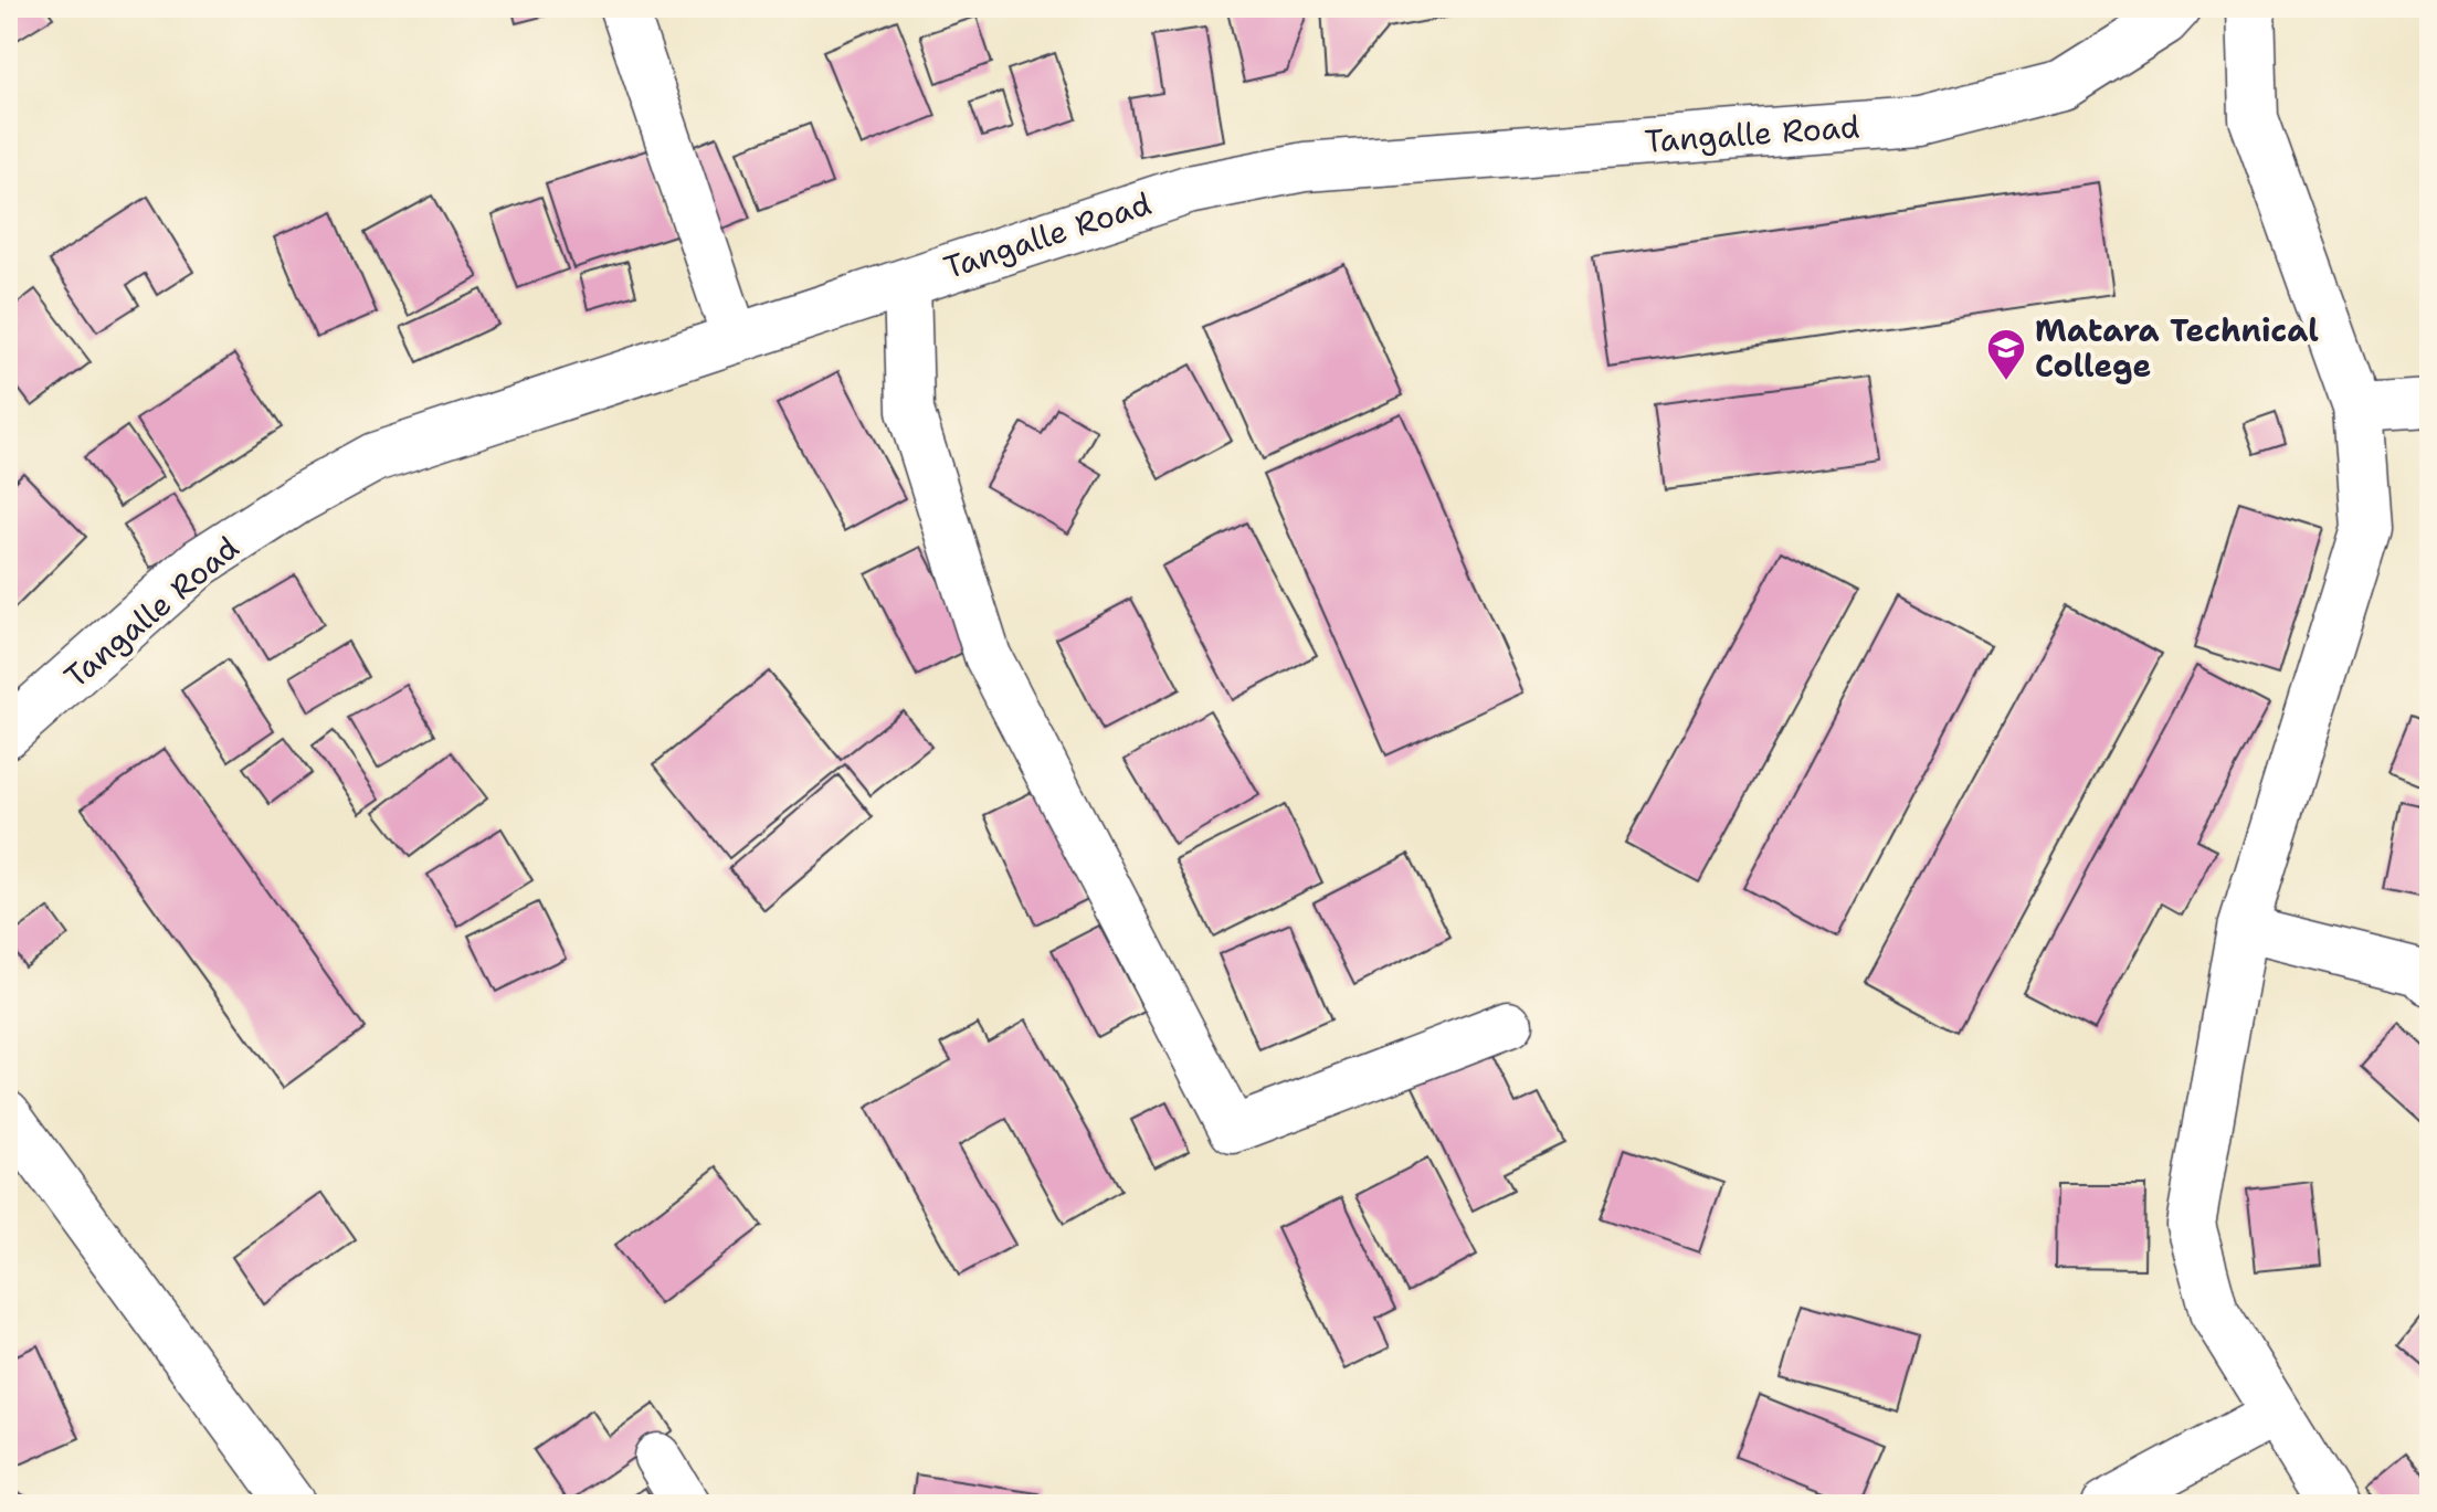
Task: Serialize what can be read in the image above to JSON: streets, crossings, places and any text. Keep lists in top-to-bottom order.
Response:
{
  "streets": {
    "main road": ["Tangalle Road"]
  },
  "places": {
    "school or university": ["Matara Technical College"]
  }
}
